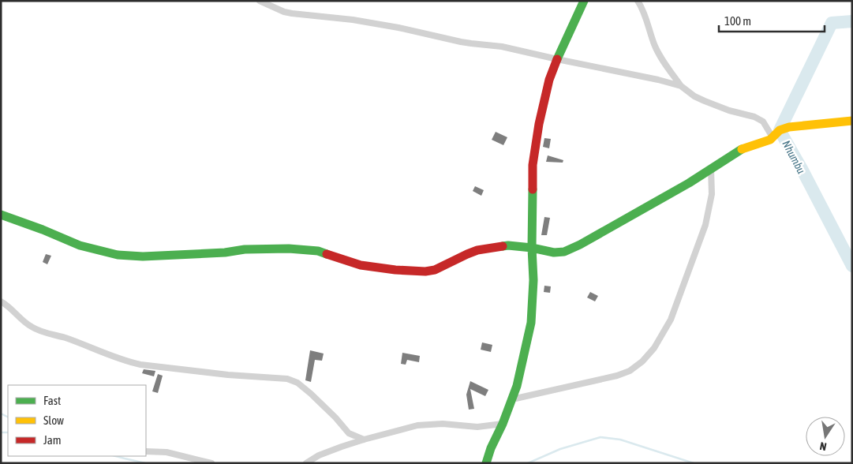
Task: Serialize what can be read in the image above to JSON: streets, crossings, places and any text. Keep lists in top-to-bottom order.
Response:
{
  "water": ["Nhumbu"],
  "legend": ["Fast", "Slow", "Jam"],
  "scale_bar": "100 m",
  "north": "bottom"
}
